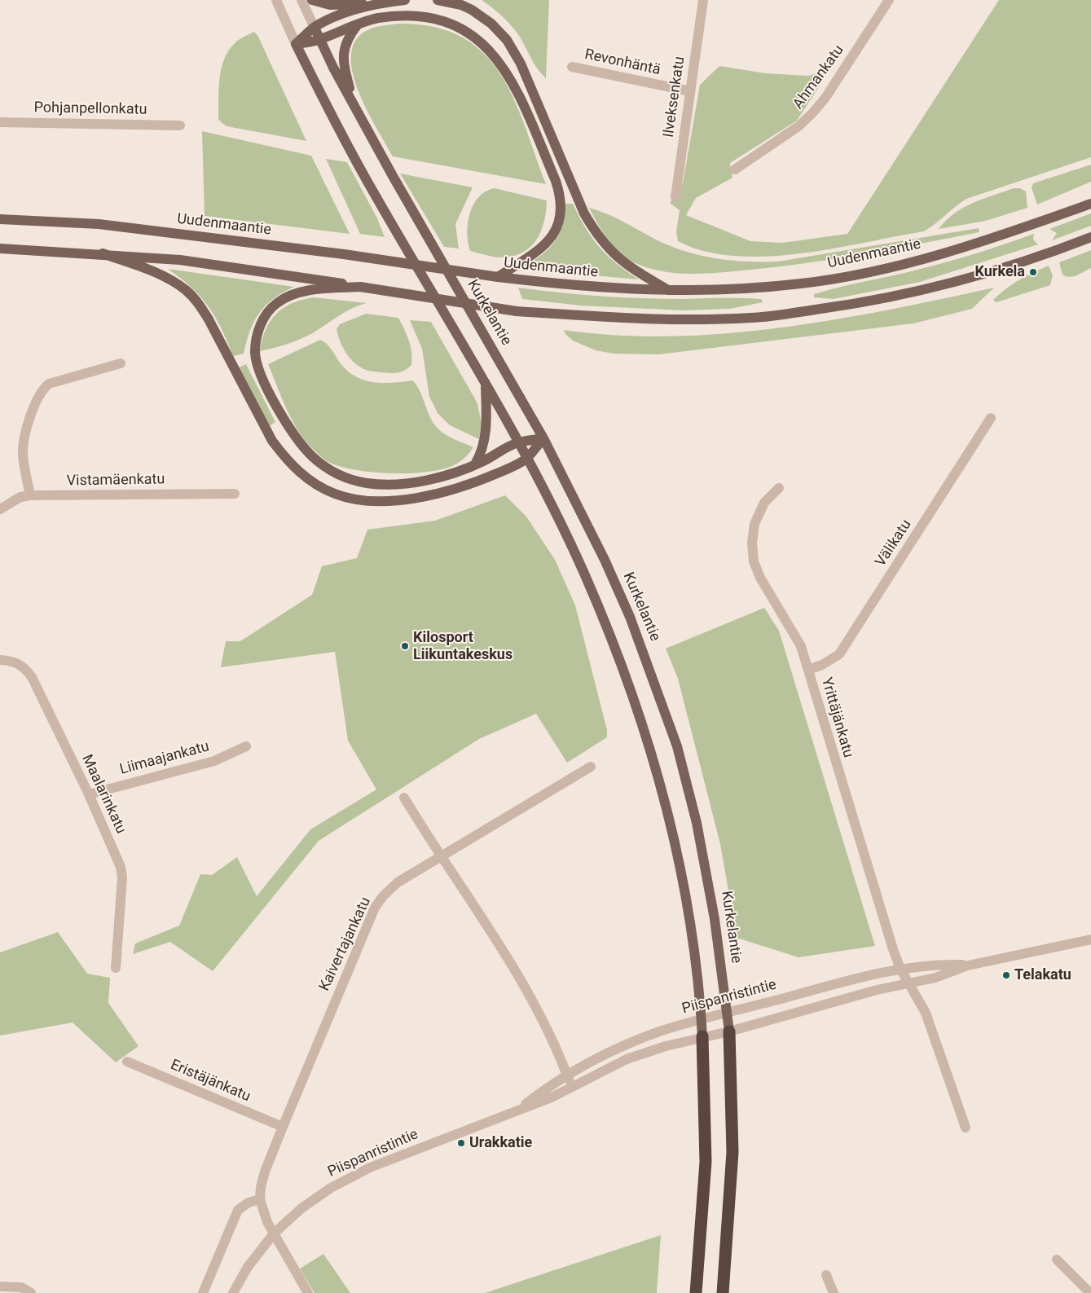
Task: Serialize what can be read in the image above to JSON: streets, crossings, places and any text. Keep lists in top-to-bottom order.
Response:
{
  "streets": {
    "highway": ["Kurkelantie"],
    "main road": ["Uudenmaantie"],
    "street": [
      "Revonhäntä",
      "Ahmankatu",
      "Ilveksenkatu",
      "Pohjanpellonkatu",
      "Vistamäenkatu",
      "Välikatu",
      "Yrittäjänkatu",
      "Liimaajankatu",
      "Maalarinkatu",
      "Kaivertajankatu",
      "Piispanristintie",
      "Eristäjänkatu"
    ]
  },
  "crossings": [
    ["Revonhäntä", "Ilveksenkatu"],
    ["Kurkelantie", "Piispanristintie"],
    ["Välikatu", "Yrittäjänkatu"],
    ["Yrittäjänkatu", "Piispanristintie"],
    ["Liimaajankatu", "Maalarinkatu"],
    ["Kaivertajankatu", "Piispanristintie"],
    ["Kaivertajankatu", "Eristäjänkatu"]
  ],
  "places": [
    "Kurkela",
    "Kilosport Liikuntakeskus",
    "Telakatu",
    "Urakkatie"
  ]
}
